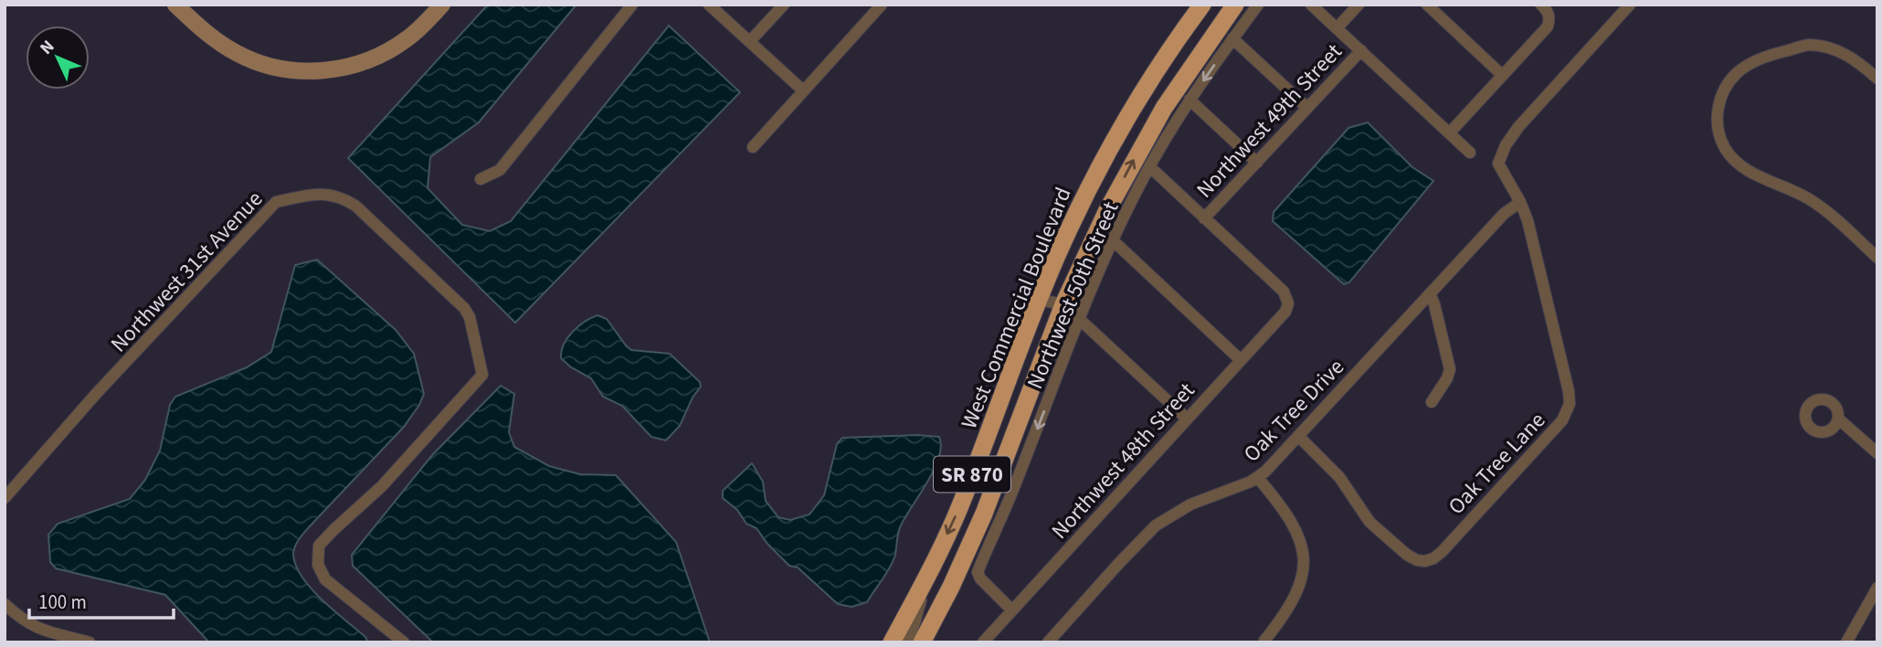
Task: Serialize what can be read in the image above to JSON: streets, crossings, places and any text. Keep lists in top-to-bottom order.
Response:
{
  "streets": {
    "highway": ["West Commercial Boulevard", "SR 870"],
    "street": [
      "Northwest 49th Street",
      "Northwest 31st Avenue",
      "Northwest 50th Street",
      "Oak Tree Drive",
      "Northwest 48th Street",
      "Oak Tree Lane"
    ]
  },
  "crossings": [
    ["Northwest 49th Street", "Northwest 48th Street"],
    ["Northwest 50th Street", "Northwest 48th Street"],
    ["Oak Tree Drive", "Oak Tree Lane"]
  ],
  "one_way": ["Northwest 50th Street"],
  "scale_bar": "100 m",
  "north": "top left"
}
